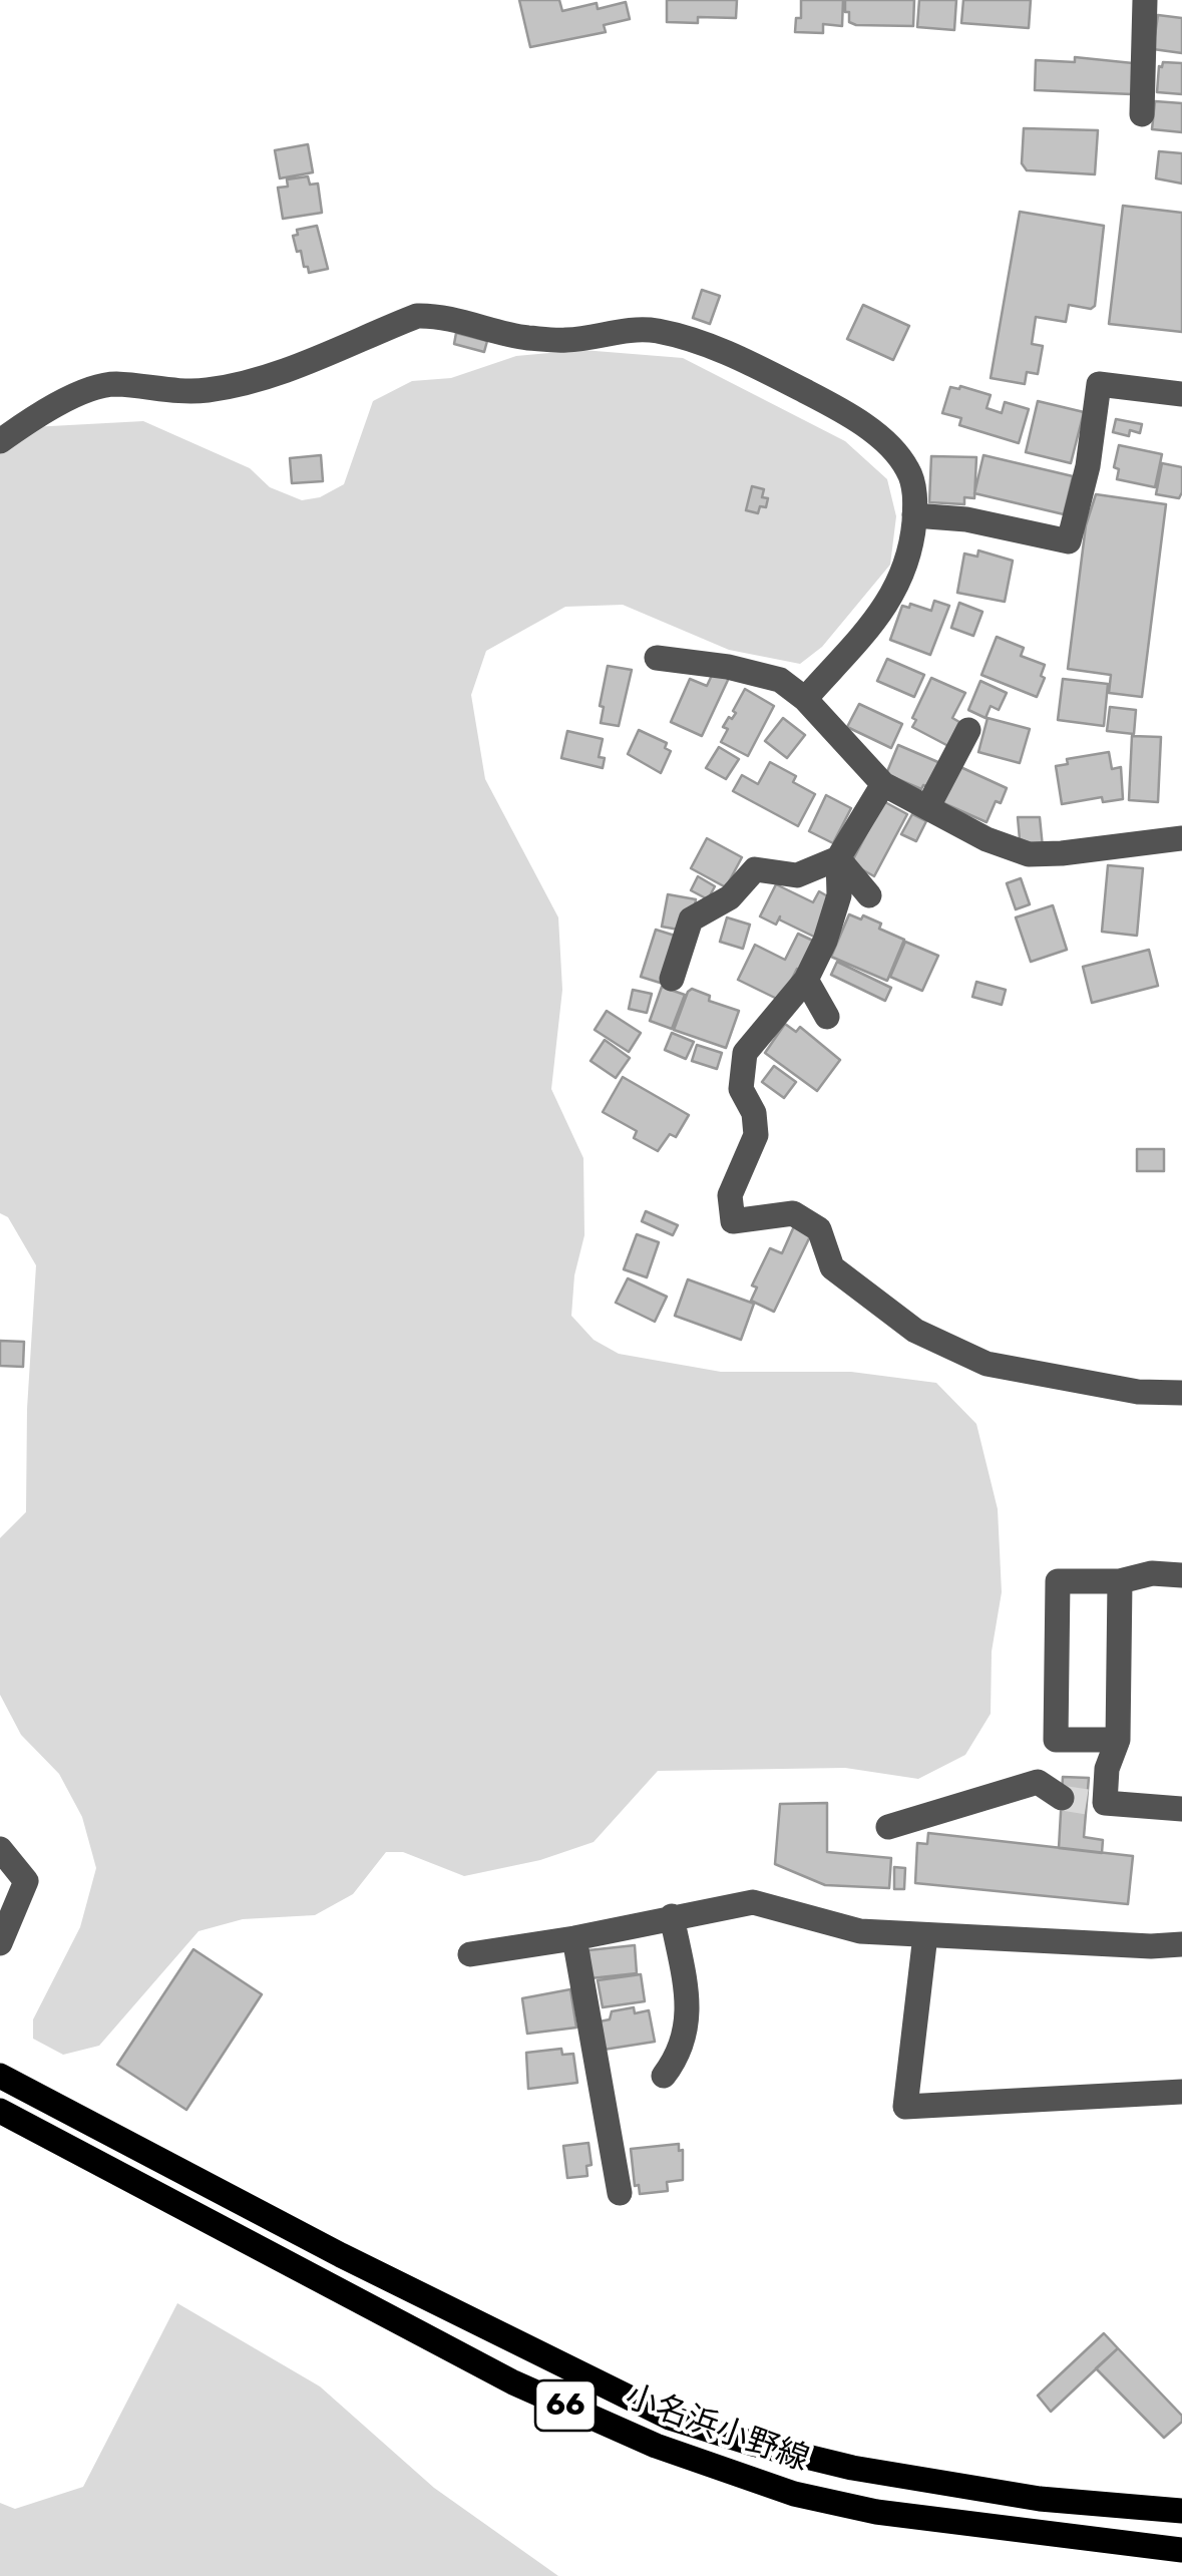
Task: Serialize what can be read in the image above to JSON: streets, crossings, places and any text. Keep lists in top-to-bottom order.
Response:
{
  "streets": {
    "main road": ["66", "小名浜小野線"]
  }
}
